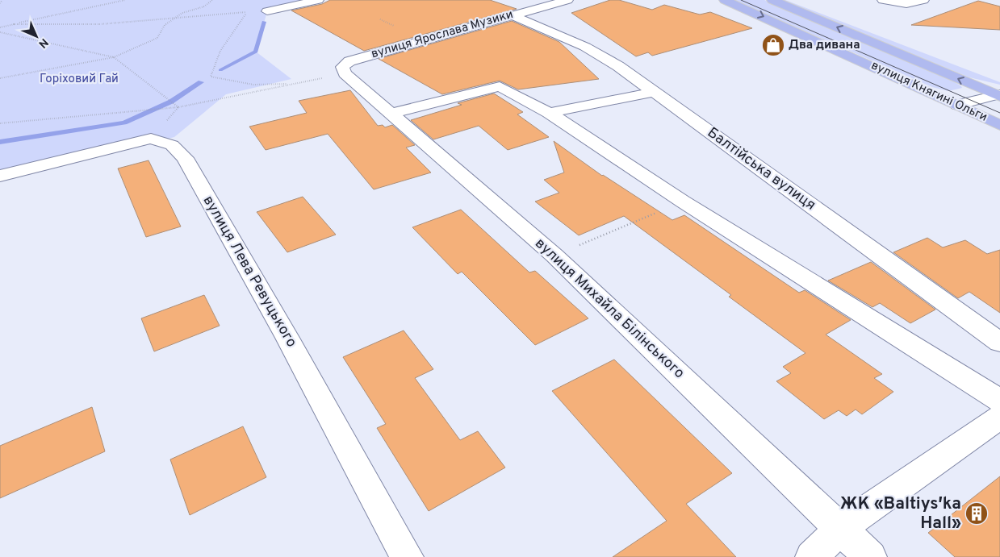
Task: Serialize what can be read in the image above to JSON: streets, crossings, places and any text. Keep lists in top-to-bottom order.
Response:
{
  "streets": {
    "main road": ["вулиця Княгині Ольги"],
    "street": [
      "вулиця Ярослава Музики",
      "Балтійська вулиця",
      "вулиця Лева Ревуцького",
      "вулиця Михайла Білінського"
    ]
  },
  "crossings": [
    ["вулиця Ярослава Музики", "Балтійська вулиця"],
    ["вулиця Ярослава Музики", "вулиця Михайла Білінського"]
  ],
  "parks": ["Горіховий Гай"],
  "places": {
    "shop": ["Два дивана"],
    "building": ["ЖК «Baltiysʹka Hall»"]
  },
  "north": "bottom right"
}
